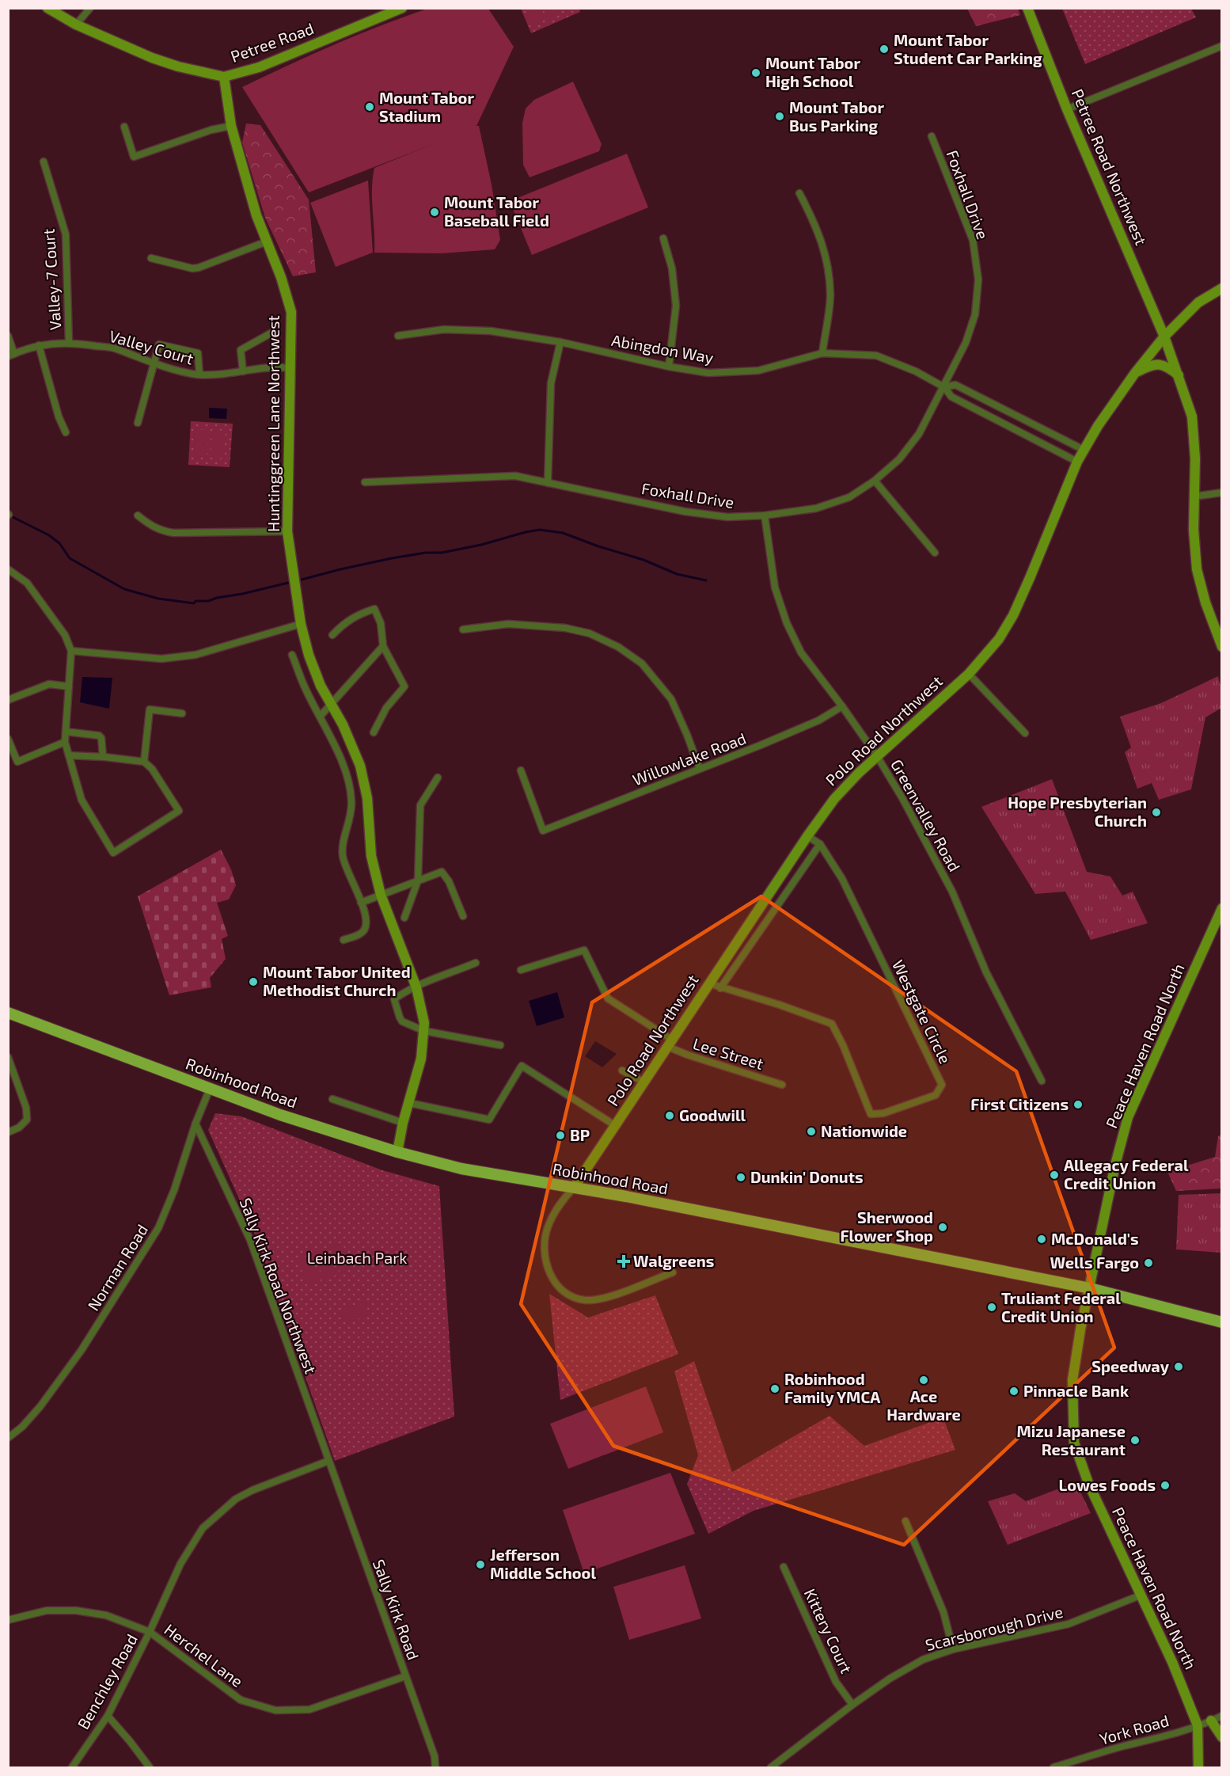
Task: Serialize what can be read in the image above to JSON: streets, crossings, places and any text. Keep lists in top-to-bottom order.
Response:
{
  "streets": {
    "main road": ["Robinhood Road"],
    "street": [
      "Petree Road",
      "Petree Road Northwest",
      "Foxhall Drive",
      "Valley-7 Court",
      "Valley Court",
      "Abingdon Way",
      "Huntinggreen Lane Northwest",
      "Polo Road Northwest",
      "Willowlake Road",
      "Greenvalley Road",
      "Westgate Circle",
      "Peace Haven Road North",
      "Lee Street",
      "Norman Road",
      "Sally Kirk Road Northwest",
      "Sally Kirk Road",
      "Scarsborough Drive",
      "Kittery Court",
      "Herchel Lane",
      "Benchley Road",
      "York Road"
    ]
  },
  "crossings": [
    ["Petree Road", "Huntinggreen Lane Northwest"],
    ["Petree Road Northwest", "Polo Road Northwest"],
    ["Foxhall Drive", "Abingdon Way"],
    ["Foxhall Drive", "Greenvalley Road"],
    ["Valley-7 Court", "Valley Court"],
    ["Valley Court", "Huntinggreen Lane Northwest"],
    ["Abingdon Way", "Polo Road Northwest"],
    ["Huntinggreen Lane Northwest", "Robinhood Road"],
    ["Polo Road Northwest", "Greenvalley Road"],
    ["Polo Road Northwest", "Westgate Circle"],
    ["Polo Road Northwest", "Lee Street"],
    ["Polo Road Northwest", "Robinhood Road"],
    ["Willowlake Road", "Greenvalley Road"],
    ["Peace Haven Road North", "Robinhood Road"],
    ["Peace Haven Road North", "Scarsborough Drive"],
    ["Peace Haven Road North", "York Road"],
    ["Robinhood Road", "Norman Road"],
    ["Norman Road", "Sally Kirk Road Northwest"],
    ["Sally Kirk Road Northwest", "Sally Kirk Road"],
    ["Sally Kirk Road Northwest", "Benchley Road"],
    ["Sally Kirk Road", "Herchel Lane"],
    ["Sally Kirk Road", "Benchley Road"],
    ["Scarsborough Drive", "Kittery Court"],
    ["Herchel Lane", "Benchley Road"]
  ],
  "parks": ["Leinbach Park"],
  "places": {
    "other": [
      "Mount Tabor Student Car Parking",
      "Mount Tabor High School",
      "Mount Tabor Stadium",
      "Mount Tabor Bus Parking",
      "Mount Tabor Baseball Field",
      "Hope Presbyterian Church",
      "Mount Tabor United Methodist Church",
      "First Citizens",
      "Goodwill",
      "Nationwide",
      "BP",
      "Allegacy Federal Credit Union",
      "Dunkin' Donuts",
      "Sherwood Flower Shop",
      "McDonald's",
      "Wells Fargo",
      "Truliant Federal Credit Union",
      "Speedway",
      "Ace Hardware",
      "Robinhood Family YMCA",
      "Pinnacle Bank",
      "Mizu Japanese Restaurant",
      "Lowes Foods",
      "Jefferson Middle School"
    ],
    "health": ["Walgreens"]
  }
}
